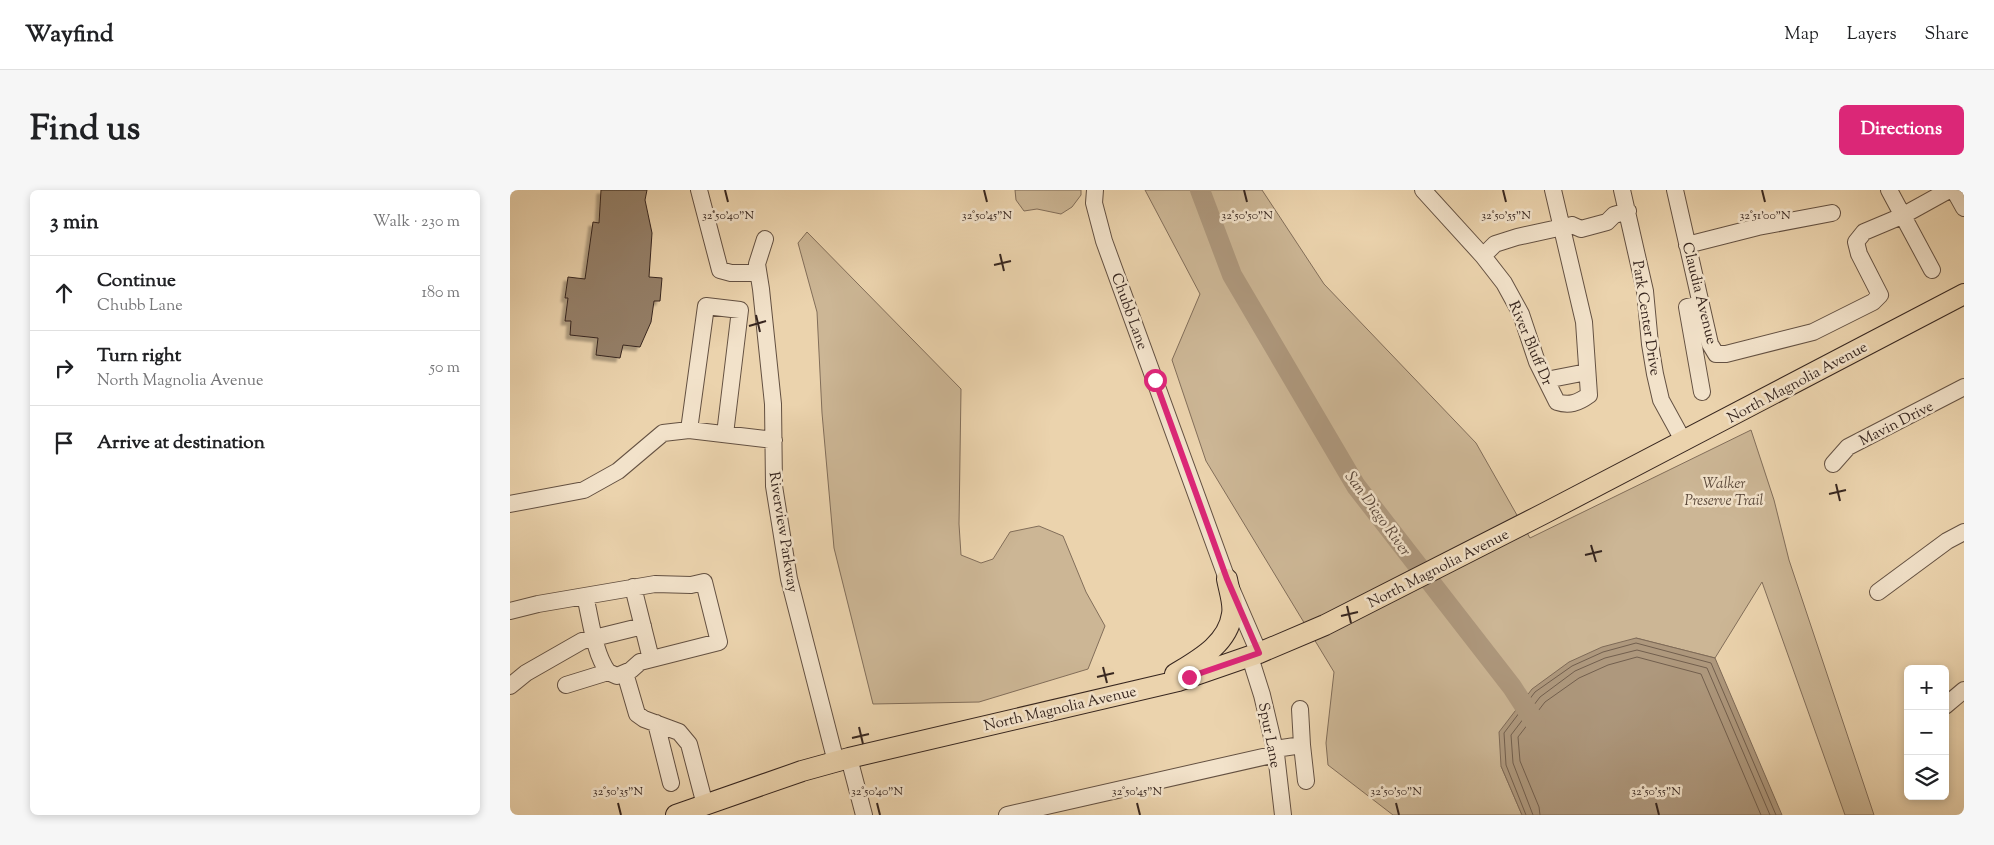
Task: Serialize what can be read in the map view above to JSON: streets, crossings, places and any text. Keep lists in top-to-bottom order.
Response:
{
  "streets": {
    "main road": ["North Magnolia Avenue"],
    "street": [
      "Claudia Avenue",
      "Chubb Lane",
      "Park Center Drive",
      "River Bluff Dr",
      "Mavin Drive",
      "Riverview Parkway",
      "Spur Lane"
    ]
  },
  "crossings": [
    ["Chubb Lane", "North Magnolia Avenue"],
    ["Chubb Lane", "Spur Lane"],
    ["Park Center Drive", "North Magnolia Avenue"],
    ["North Magnolia Avenue", "Riverview Parkway"],
    ["North Magnolia Avenue", "Spur Lane"]
  ],
  "water": ["San Diego River"],
  "parks": ["Walker Preserve Trail"],
  "page": {
    "header": "Wayfind",
    "nav": ["Map", "Layers", "Share"],
    "title": "Find us",
    "buttons": "Directions",
    "heading": ["3 min", "Walk · 230 m"],
    "list": [
      ["Continue", "Chubb Lane", "180 m"],
      ["Turn right", "North Magnolia Avenue", "50 m"],
      "Arrive at destination"
    ],
    "map_buttons": ["+", "−"]
  },
  "coordinates": [
    "32°50'40\"N",
    "32°50'45\"N",
    "32°50'50\"N",
    "32°50'55\"N",
    "32°51'00\"N",
    "32°50'35\"N"
  ]
}
